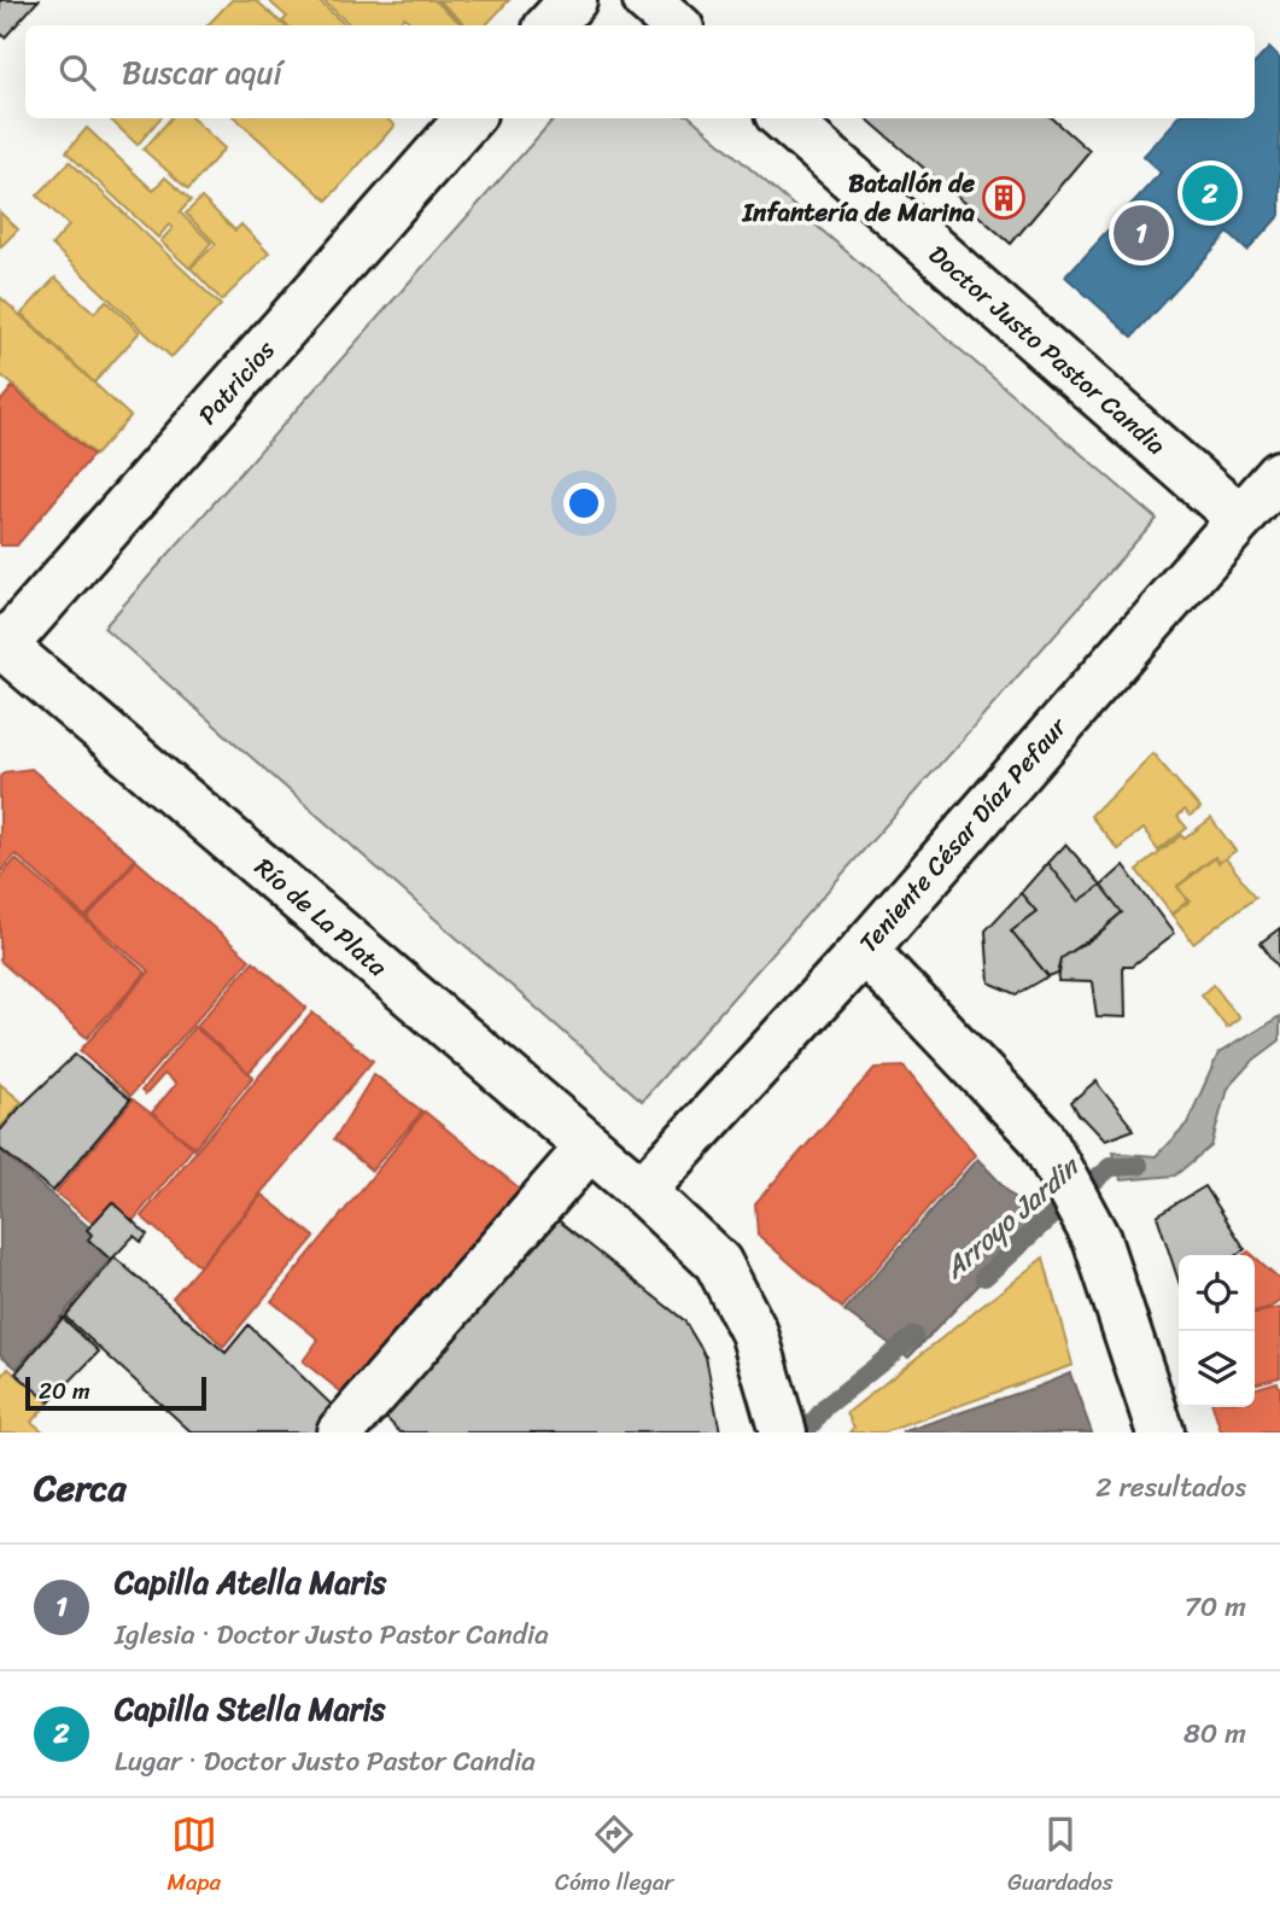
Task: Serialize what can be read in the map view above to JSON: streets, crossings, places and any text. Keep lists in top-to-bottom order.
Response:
{
  "streets": {
    "street": [
      "Doctor Justo Pastor Candia",
      "Patricios",
      "Teniente César Díaz Pefaur",
      "Río de La Plata"
    ]
  },
  "crossings": [
    ["Doctor Justo Pastor Candia", "Teniente César Díaz Pefaur"],
    ["Patricios", "Río de La Plata"],
    ["Teniente César Díaz Pefaur", "Río de La Plata"]
  ],
  "water": ["Arroyo Jardin"],
  "places": {
    "building": ["Batallón de Infantería de Marina"]
  },
  "scale_bar": "20 m",
  "page": {
    "search": "Buscar aquí",
    "pins": ["2", "1"],
    "scale": "20 m",
    "heading": ["Cerca", "2 resultados"],
    "list": [
      {
        "mark": "1",
        "name": "Capilla Atella Maris",
        "note": "Iglesia · Doctor Justo Pastor Candia",
        "value": "70 m"
      },
      {
        "mark": "2",
        "name": "Capilla Stella Maris",
        "note": "Lugar · Doctor Justo Pastor Candia",
        "value": "80 m"
      }
    ],
    "nav": ["Mapa", "Cómo llegar", "Guardados"]
  }
}
